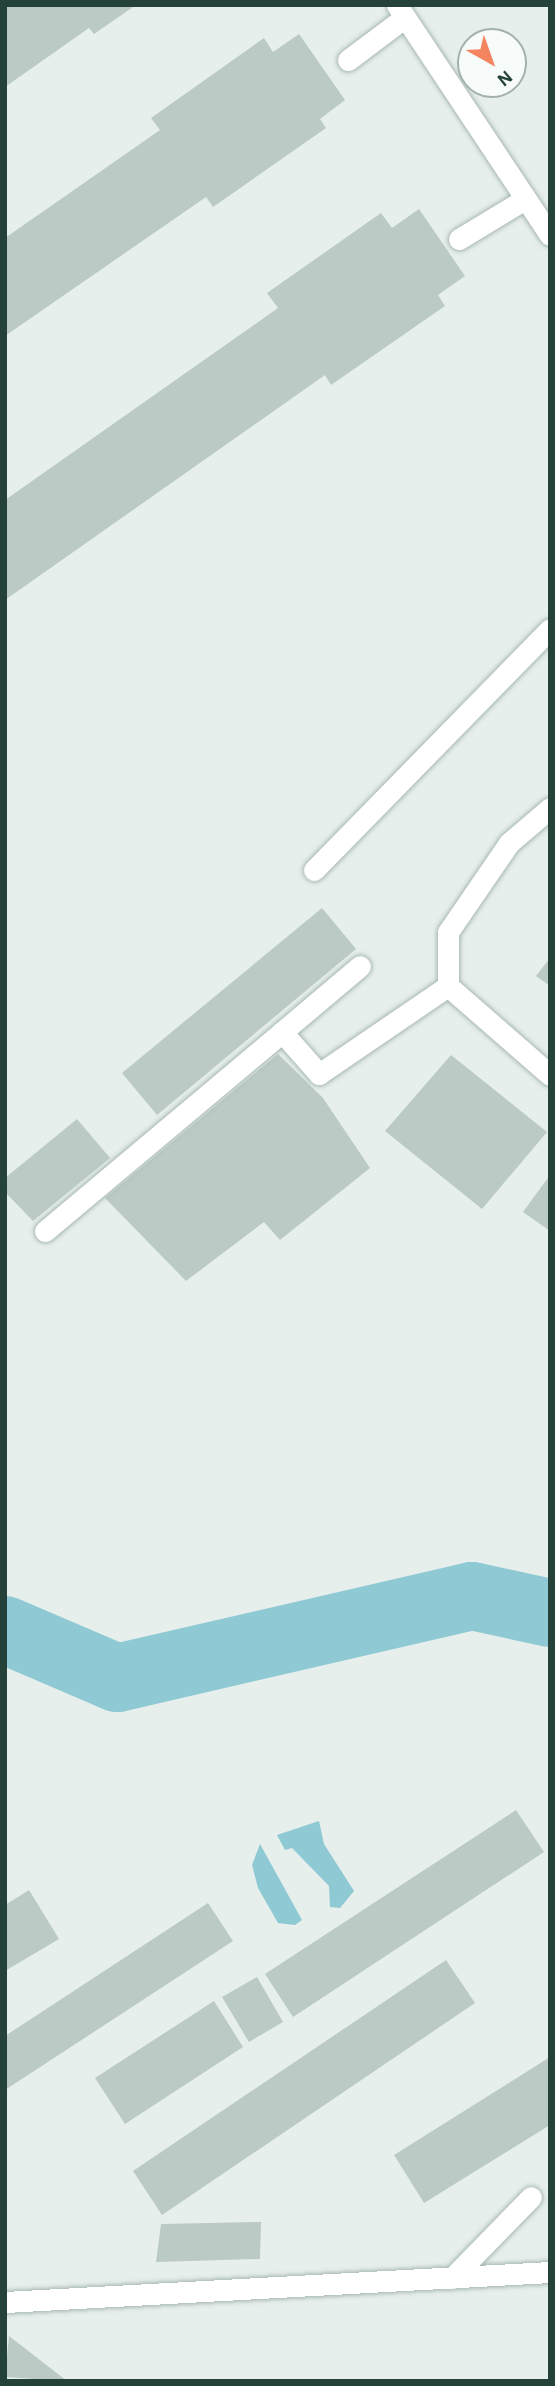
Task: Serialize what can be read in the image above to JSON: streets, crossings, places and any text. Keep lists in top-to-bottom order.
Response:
{
  "north": "bottom right"
}
